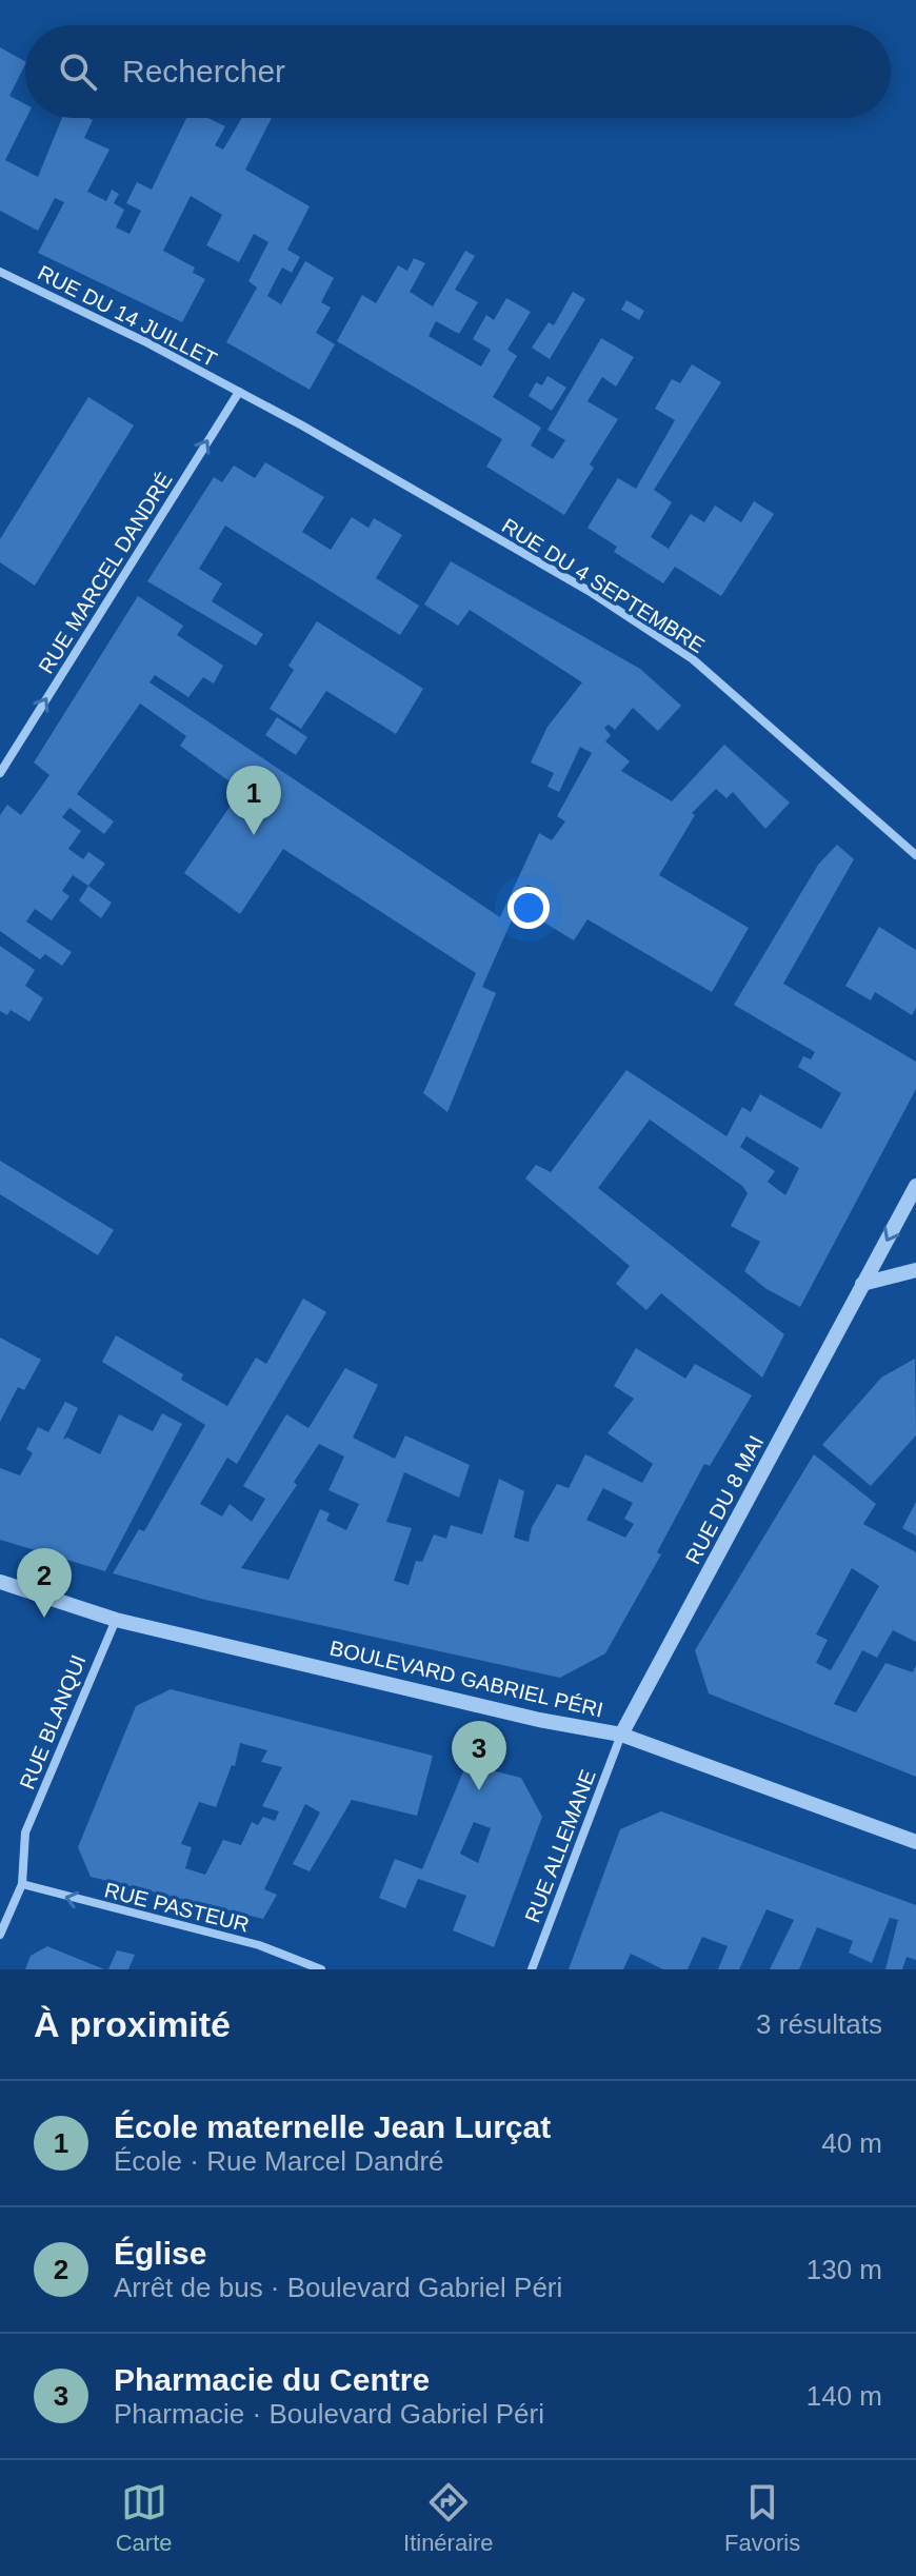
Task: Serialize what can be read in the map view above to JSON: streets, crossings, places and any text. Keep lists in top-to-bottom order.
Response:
{
  "streets": {
    "street": [
      "RUE DU 14 JUILLET",
      "RUE MARCEL DANDRÉ",
      "RUE DU 4 SEPTEMBRE",
      "RUE DU 8 MAI",
      "BOULEVARD GABRIEL PÉRI",
      "RUE BLANQUI",
      "RUE ALLEMANE",
      "RUE PASTEUR"
    ]
  },
  "crossings": [
    ["RUE DU 14 JUILLET", "RUE MARCEL DANDRÉ"],
    ["RUE DU 14 JUILLET", "RUE DU 4 SEPTEMBRE"],
    ["RUE MARCEL DANDRÉ", "RUE DU 4 SEPTEMBRE"],
    ["RUE DU 8 MAI", "BOULEVARD GABRIEL PÉRI"],
    ["RUE DU 8 MAI", "RUE ALLEMANE"],
    ["BOULEVARD GABRIEL PÉRI", "RUE BLANQUI"],
    ["BOULEVARD GABRIEL PÉRI", "RUE ALLEMANE"],
    ["RUE BLANQUI", "RUE PASTEUR"]
  ],
  "one_way": ["RUE MARCEL DANDRÉ", "RUE PASTEUR"],
  "page": {
    "search": "Rechercher",
    "pins": ["1", "2", "3"],
    "heading": ["À proximité", "3 résultats"],
    "list": [
      {
        "mark": "1",
        "name": "École maternelle Jean Lurçat",
        "note": "École · Rue Marcel Dandré",
        "value": "40 m"
      },
      {
        "mark": "2",
        "name": "Église",
        "note": "Arrêt de bus · Boulevard Gabriel Péri",
        "value": "130 m"
      },
      {
        "mark": "3",
        "name": "Pharmacie du Centre",
        "note": "Pharmacie · Boulevard Gabriel Péri",
        "value": "140 m"
      }
    ],
    "nav": ["Carte", "Itinéraire", "Favoris"]
  }
}
